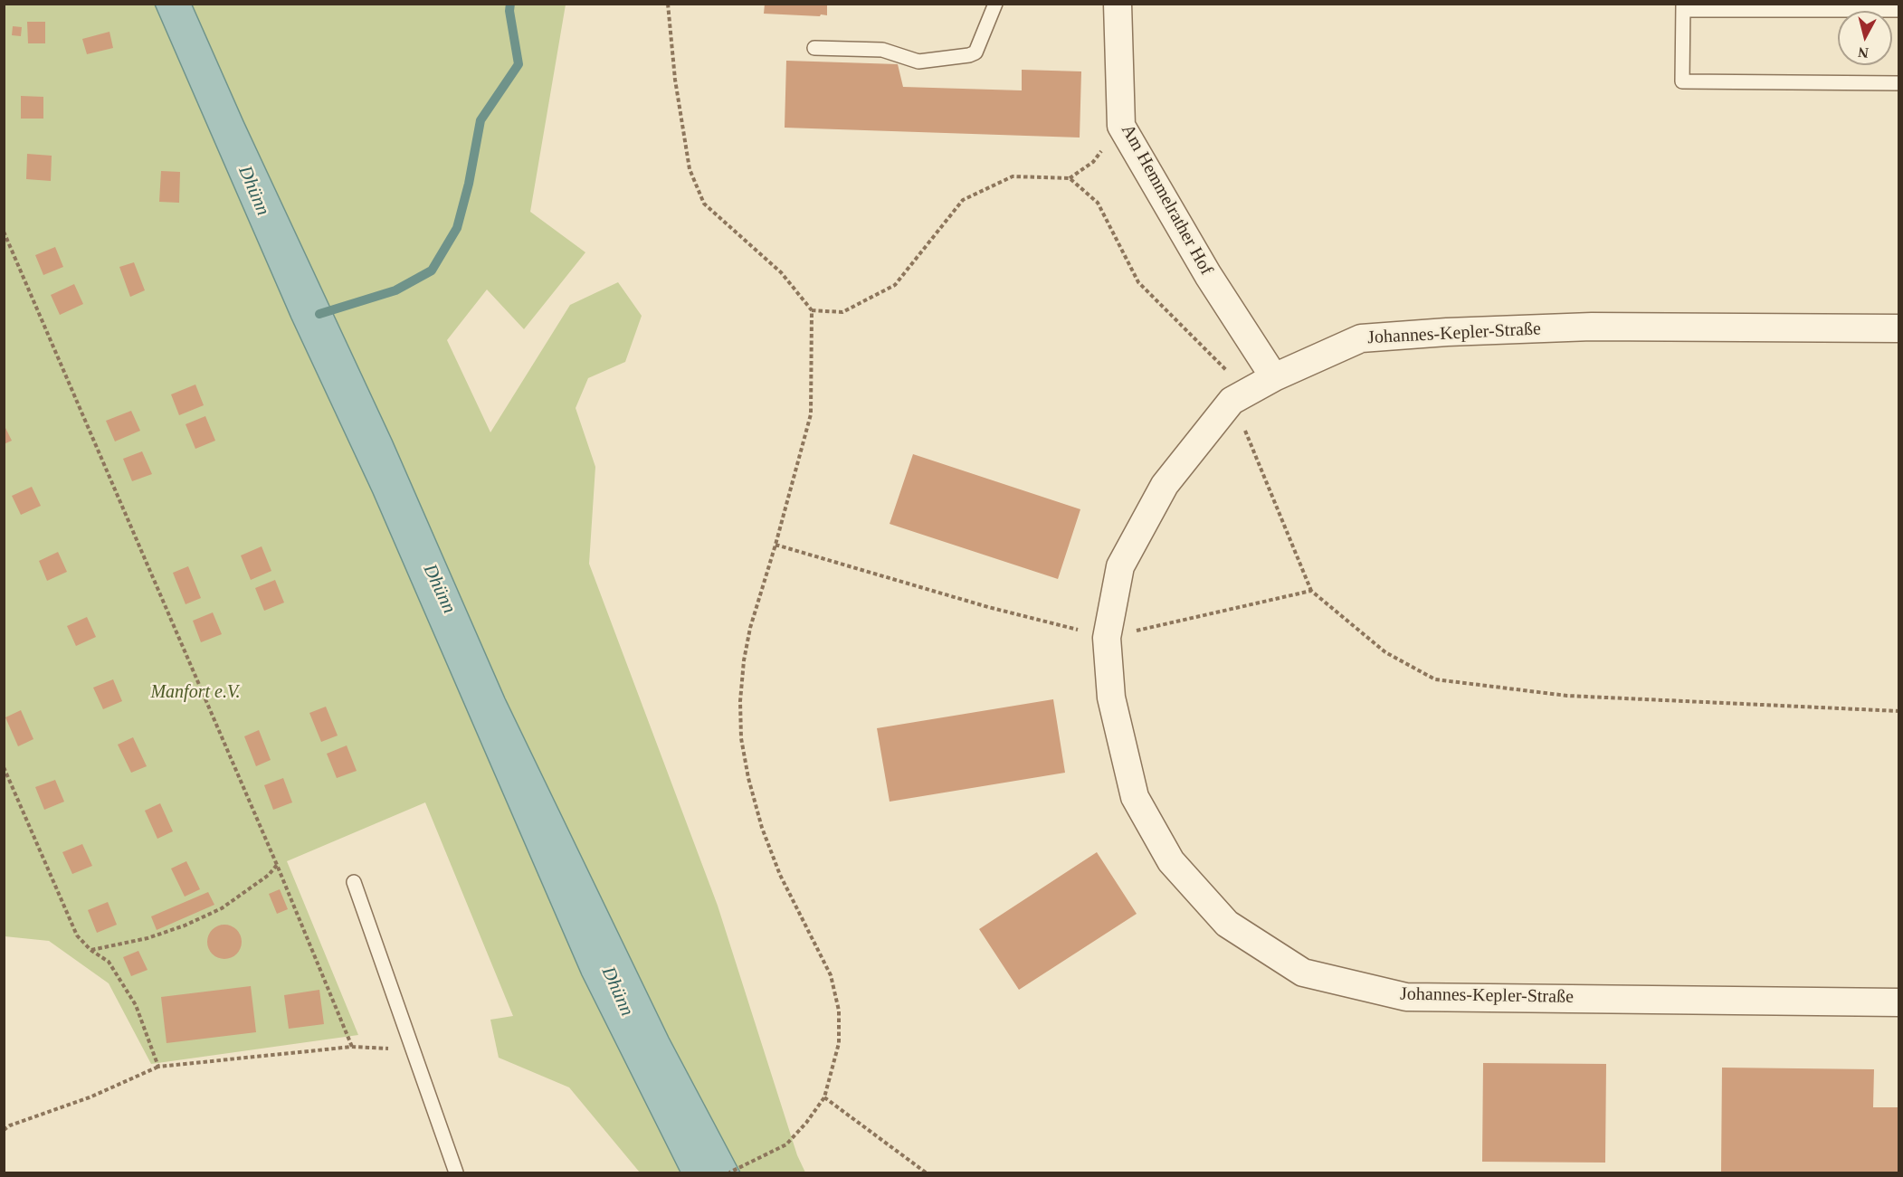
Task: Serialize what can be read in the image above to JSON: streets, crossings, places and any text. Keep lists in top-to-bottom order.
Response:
{
  "streets": {
    "street": ["Am Hemmelrather Hof", "Johannes-Kepler-Straße"]
  },
  "crossings": [
    ["Am Hemmelrather Hof", "Johannes-Kepler-Straße"]
  ],
  "water": ["Dhünn"],
  "parks": ["Manfort e.V."],
  "north": "bottom"
}
